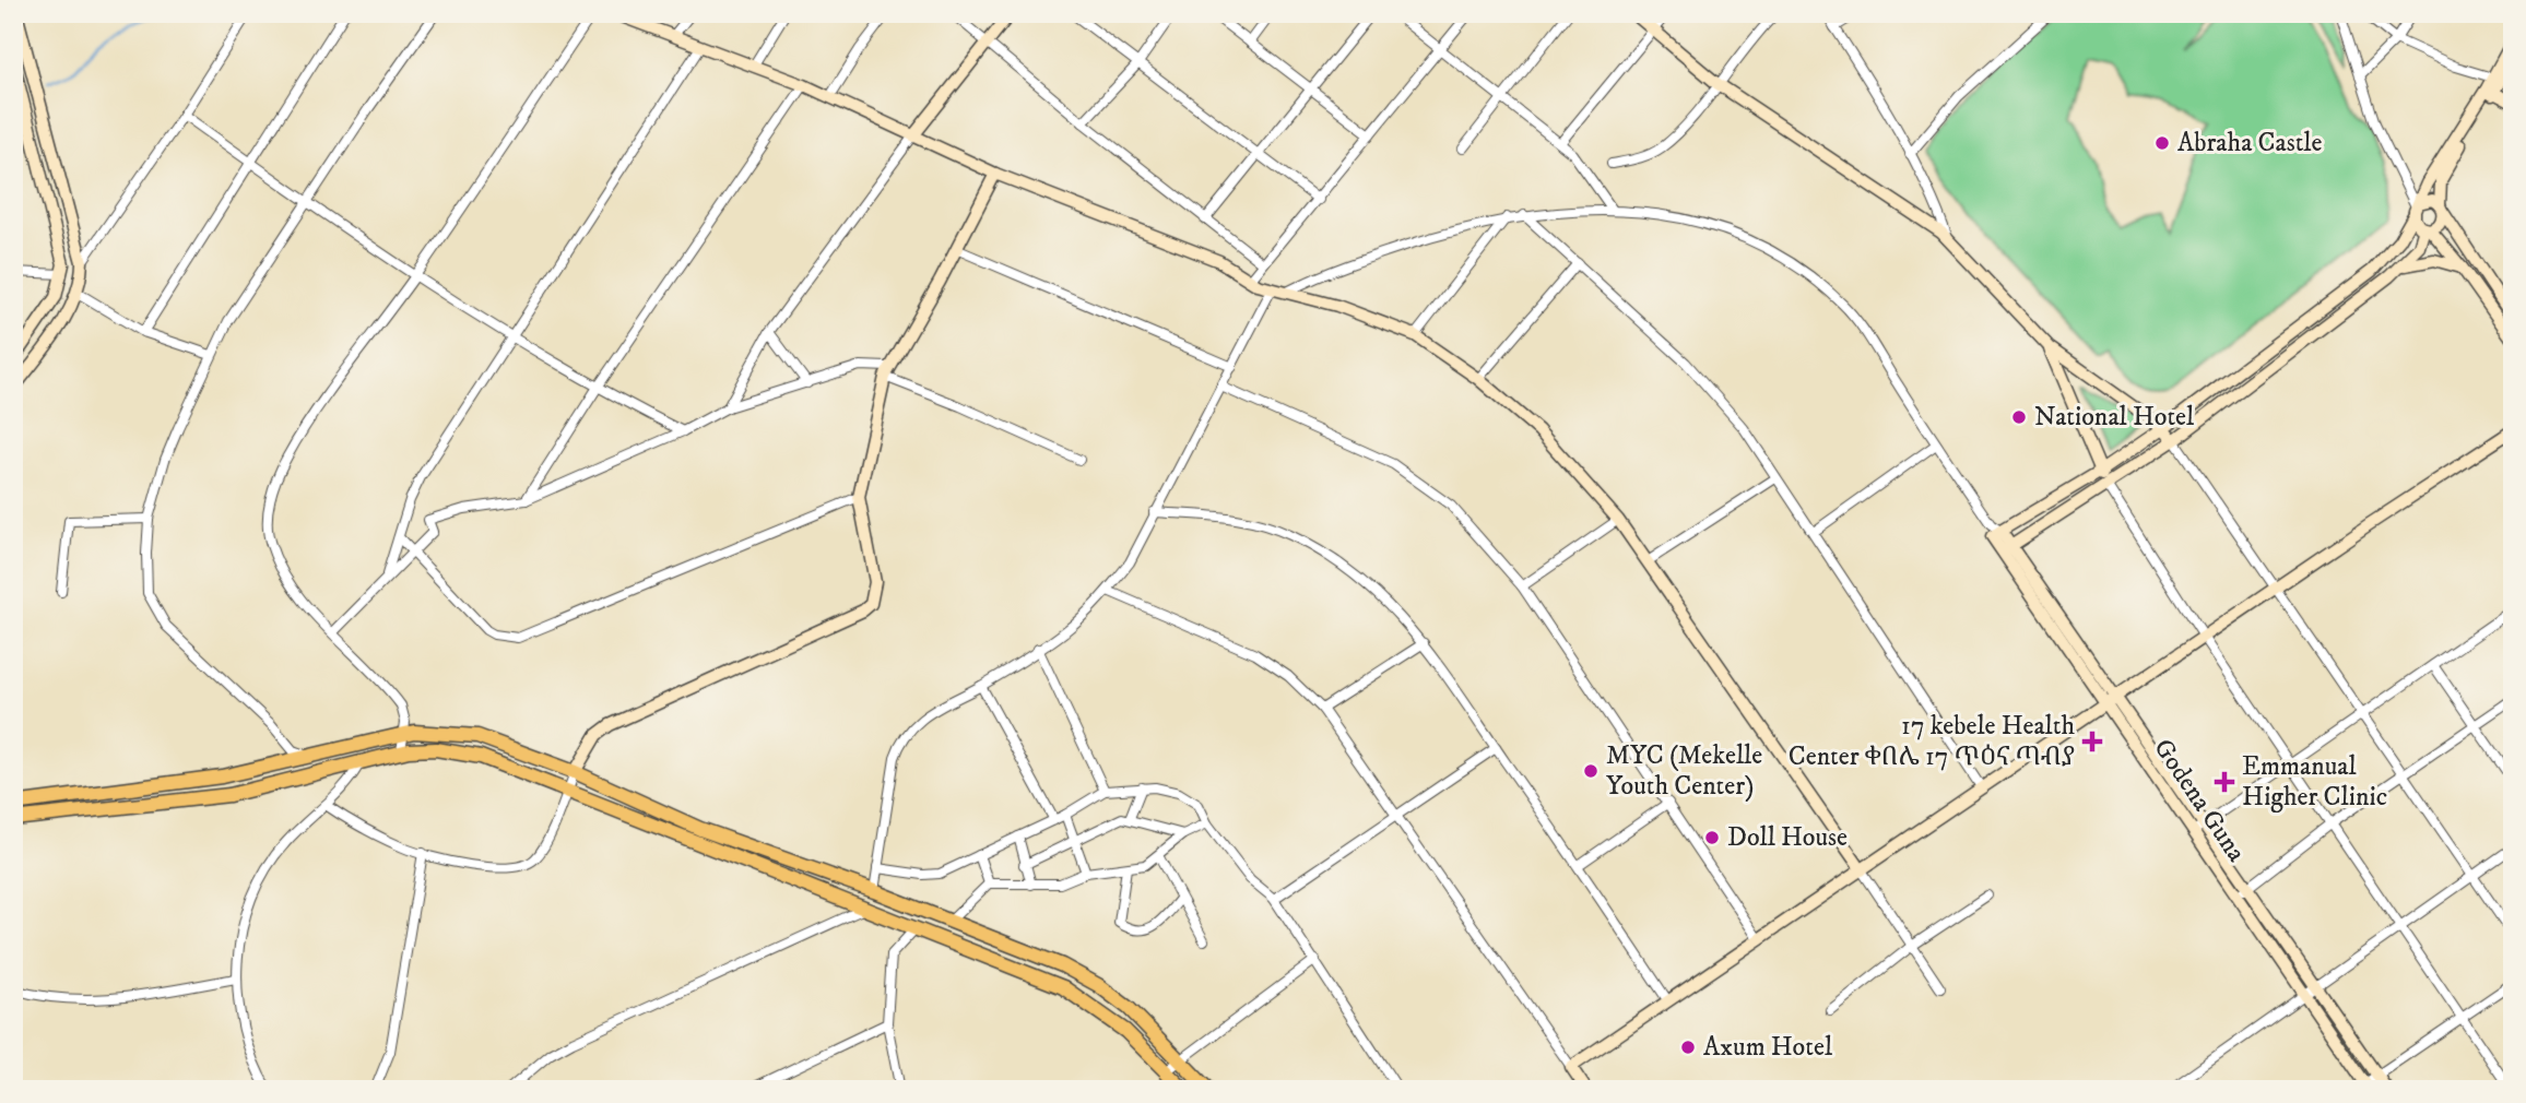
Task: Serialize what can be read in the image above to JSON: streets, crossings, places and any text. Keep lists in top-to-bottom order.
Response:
{
  "streets": {
    "street": ["Godena Guna"]
  },
  "places": {
    "other": [
      "Abraha Castle",
      "National Hotel",
      "MYC (Mekelle Youth Center)",
      "Doll House",
      "Axum Hotel"
    ],
    "health": ["17 kebele Health Center ቀበሌ 17 ጥዕና ጣብያ", "Emmanual Higher Clinic"]
  }
}
